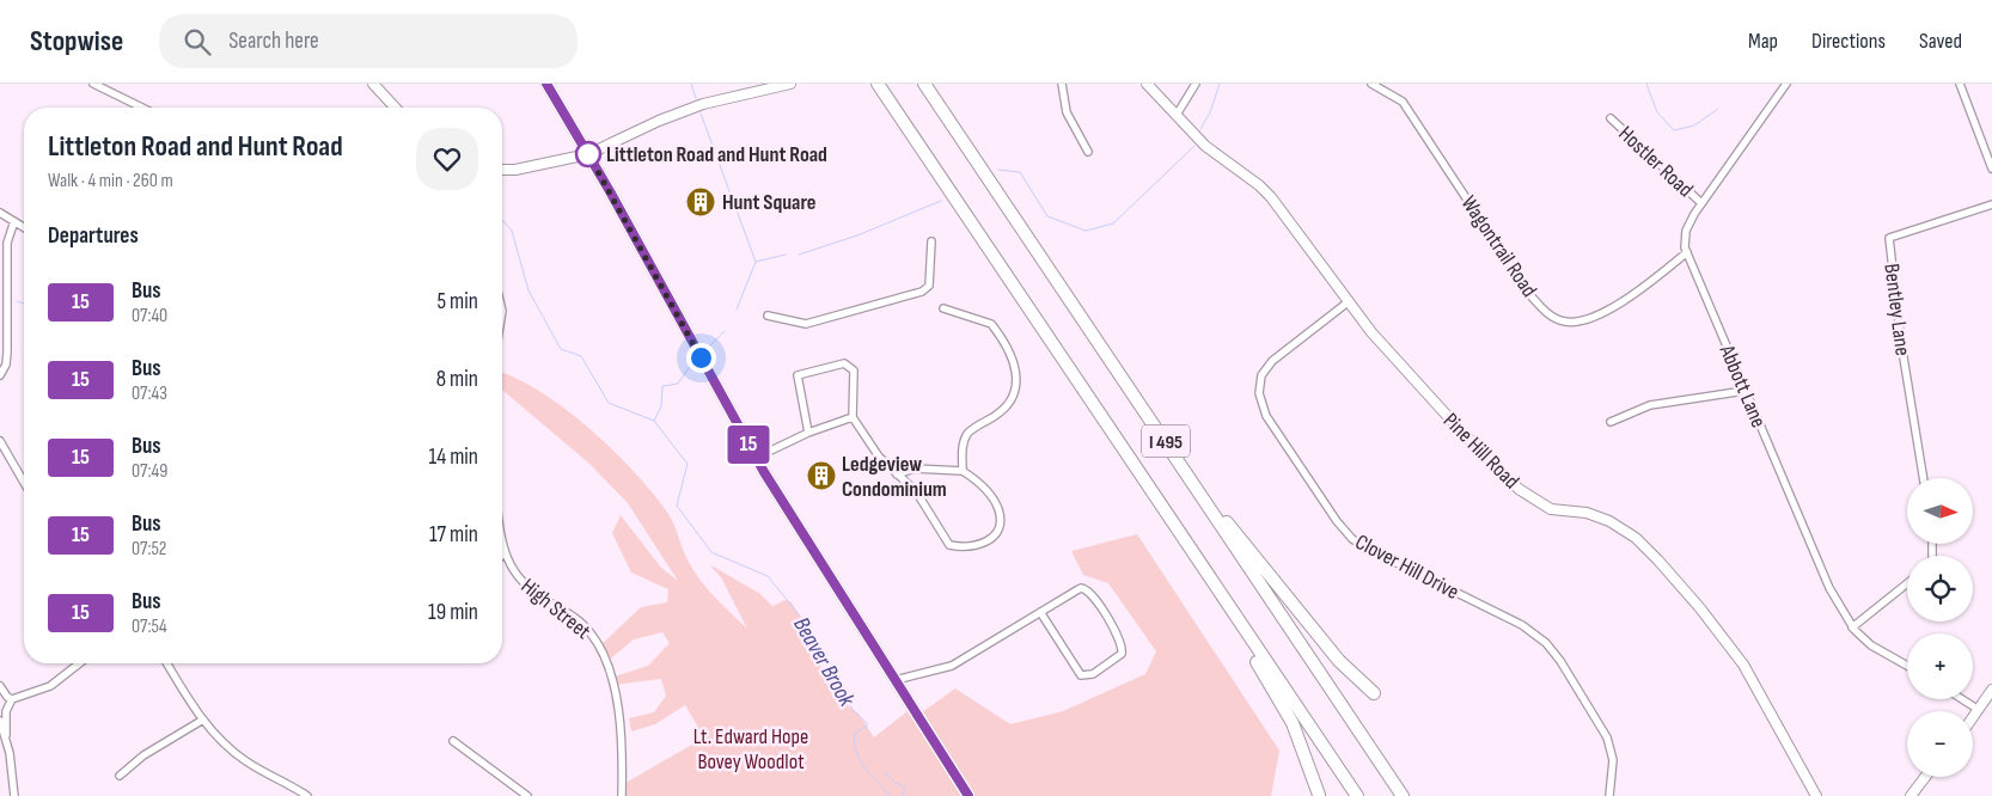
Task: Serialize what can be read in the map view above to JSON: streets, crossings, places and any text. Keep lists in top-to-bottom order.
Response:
{
  "streets": {
    "highway": ["I 495"],
    "street": [
      "Hostler Road",
      "Wagontrail Road",
      "Bentley Lane",
      "Abbott Lane",
      "Pine Hill Road",
      "Clover Hill Drive",
      "High Street"
    ]
  },
  "crossings": [
    ["Hostler Road", "Abbott Lane"],
    ["Wagontrail Road", "Abbott Lane"],
    ["Pine Hill Road", "Clover Hill Drive"]
  ],
  "water": ["Beaver Brook"],
  "parks": ["Lt. Edward Hope Bovey Woodlot"],
  "places": {
    "other": ["Littleton Road and Hunt Road"],
    "building": ["Hunt Square", "Ledgeview Condominium"]
  },
  "lines": ["bus line 15"],
  "north": "right",
  "page": {
    "header": "Stopwise",
    "search": "Search here",
    "nav": ["Map", "Directions", "Saved"],
    "on_map": "15",
    "heading": [
      ["Littleton Road and Hunt Road", "Walk · 4 min · 260 m"],
      "Departures"
    ],
    "list": [
      {
        "mark": "15",
        "name": "Bus",
        "note": "07:40",
        "value": "5 min"
      },
      {
        "mark": "15",
        "name": "Bus",
        "note": "07:43",
        "value": "8 min"
      },
      {
        "mark": "15",
        "name": "Bus",
        "note": "07:49",
        "value": "14 min"
      },
      {
        "mark": "15",
        "name": "Bus",
        "note": "07:52",
        "value": "17 min"
      },
      {
        "mark": "15",
        "name": "Bus",
        "note": "07:54",
        "value": "19 min"
      }
    ],
    "map_buttons": ["+", "−"]
  }
}
